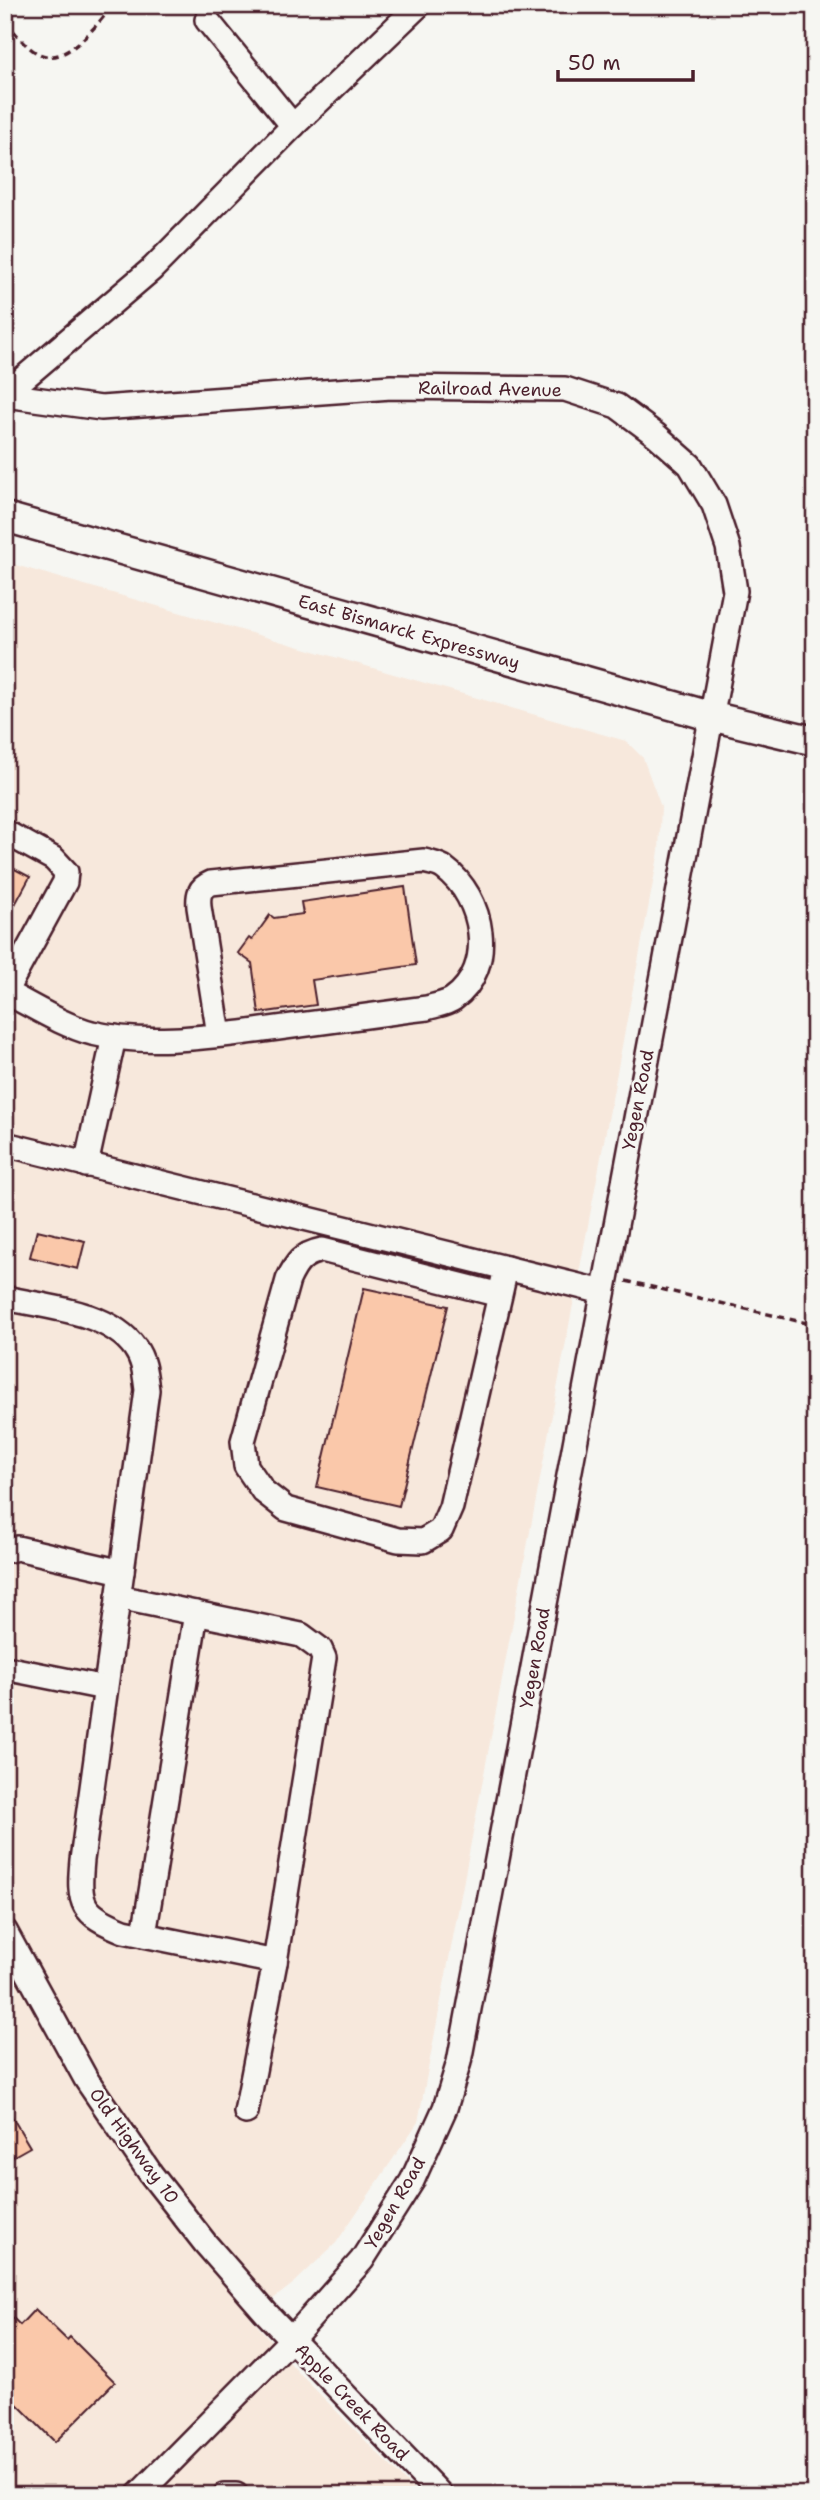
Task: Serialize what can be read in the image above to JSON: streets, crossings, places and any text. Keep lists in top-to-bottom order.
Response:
{
  "streets": {
    "main road": ["East Bismarck Expressway"],
    "street": [
      "Railroad Avenue",
      "Yegen Road",
      "Old Highway 10",
      "Apple Creek Road"
    ]
  },
  "crossings": [
    ["Railroad Avenue", "East Bismarck Expressway"],
    ["Railroad Avenue", "Yegen Road"],
    ["East Bismarck Expressway", "Yegen Road"],
    ["Yegen Road", "Old Highway 10"],
    ["Yegen Road", "Apple Creek Road"],
    ["Old Highway 10", "Apple Creek Road"]
  ],
  "scale_bar": "50 m"
}
